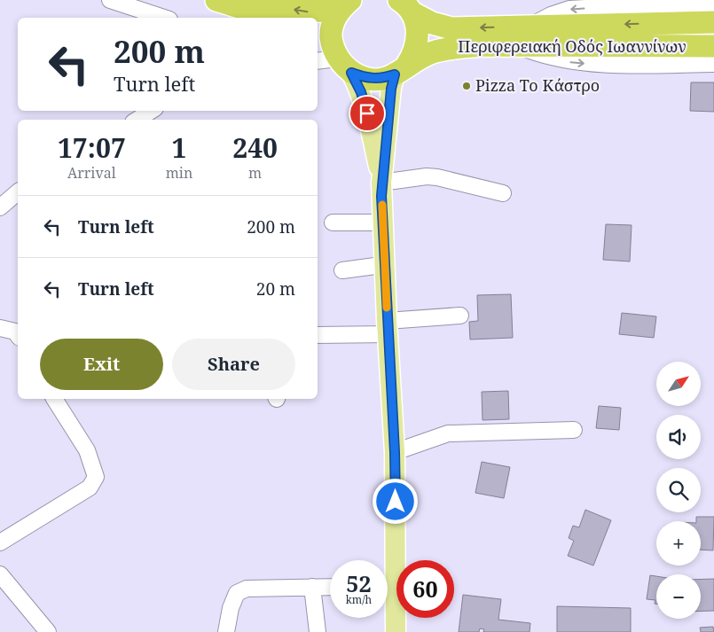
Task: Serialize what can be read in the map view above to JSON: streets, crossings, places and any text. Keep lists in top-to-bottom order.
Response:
{
  "streets": {
    "highway": ["Περιφερειακή Οδός Ιωαννίνων"]
  },
  "places": ["Pizza Το Κάστρο"],
  "north": "top right",
  "page": {
    "turn": ["200 m", "Turn left"],
    "eta": [
      "17:07",
      "Arrival",
      "1",
      "min",
      "240",
      "m"
    ],
    "list": [
      {
        "name": "Turn left",
        "value": "200 m"
      },
      {
        "name": "Turn left",
        "value": "20 m"
      }
    ],
    "buttons": ["Exit", "Share"],
    "map_buttons": ["+", "−"],
    "speed": "52 km/h",
    "limit": "60"
  }
}
